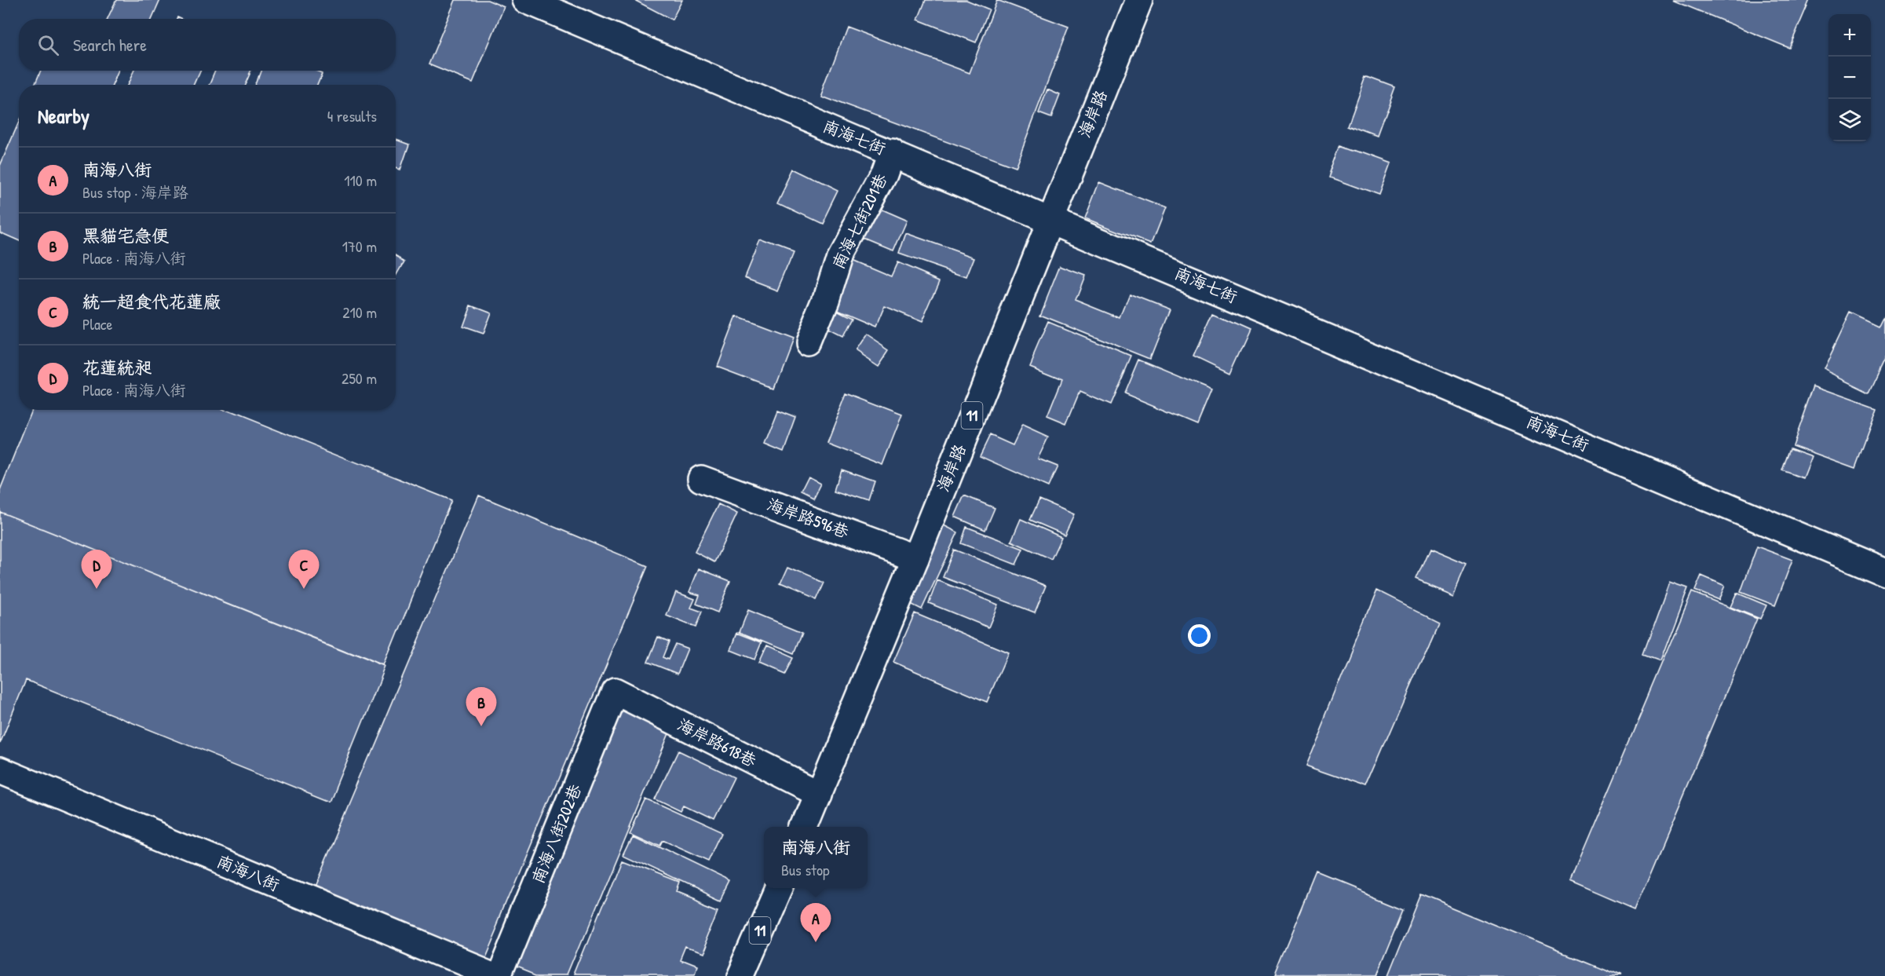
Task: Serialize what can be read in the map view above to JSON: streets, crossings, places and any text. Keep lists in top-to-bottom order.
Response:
{
  "streets": {
    "street": [
      "海岸路",
      "南海七街",
      "南海七街201巷",
      "11",
      "海岸路596巷",
      "海岸路618巷",
      "南海八街202巷",
      "南海八街"
    ]
  },
  "crossings": [
    ["海岸路", "南海七街"],
    ["海岸路", "海岸路596巷"],
    ["海岸路", "海岸路618巷"],
    ["南海七街", "南海七街201巷"],
    ["海岸路618巷", "南海八街202巷"],
    ["南海八街202巷", "南海八街"]
  ],
  "page": {
    "map_buttons": ["+", "−"],
    "search": "Search here",
    "heading": ["Nearby", "4 results"],
    "list": [
      {
        "mark": "A",
        "name": "南海八街",
        "note": "Bus stop · 海岸路",
        "value": "110 m"
      },
      {
        "mark": "B",
        "name": "黑貓宅急便",
        "note": "Place · 南海八街",
        "value": "170 m"
      },
      {
        "mark": "C",
        "name": "統一超食代花蓮廠",
        "note": "Place",
        "value": "210 m"
      },
      {
        "mark": "D",
        "name": "花蓮統昶",
        "note": "Place · 南海八街",
        "value": "250 m"
      }
    ],
    "pins": [
      "C",
      "D",
      "B",
      "A"
    ],
    "popup": ["南海八街", "Bus stop"]
  }
}
